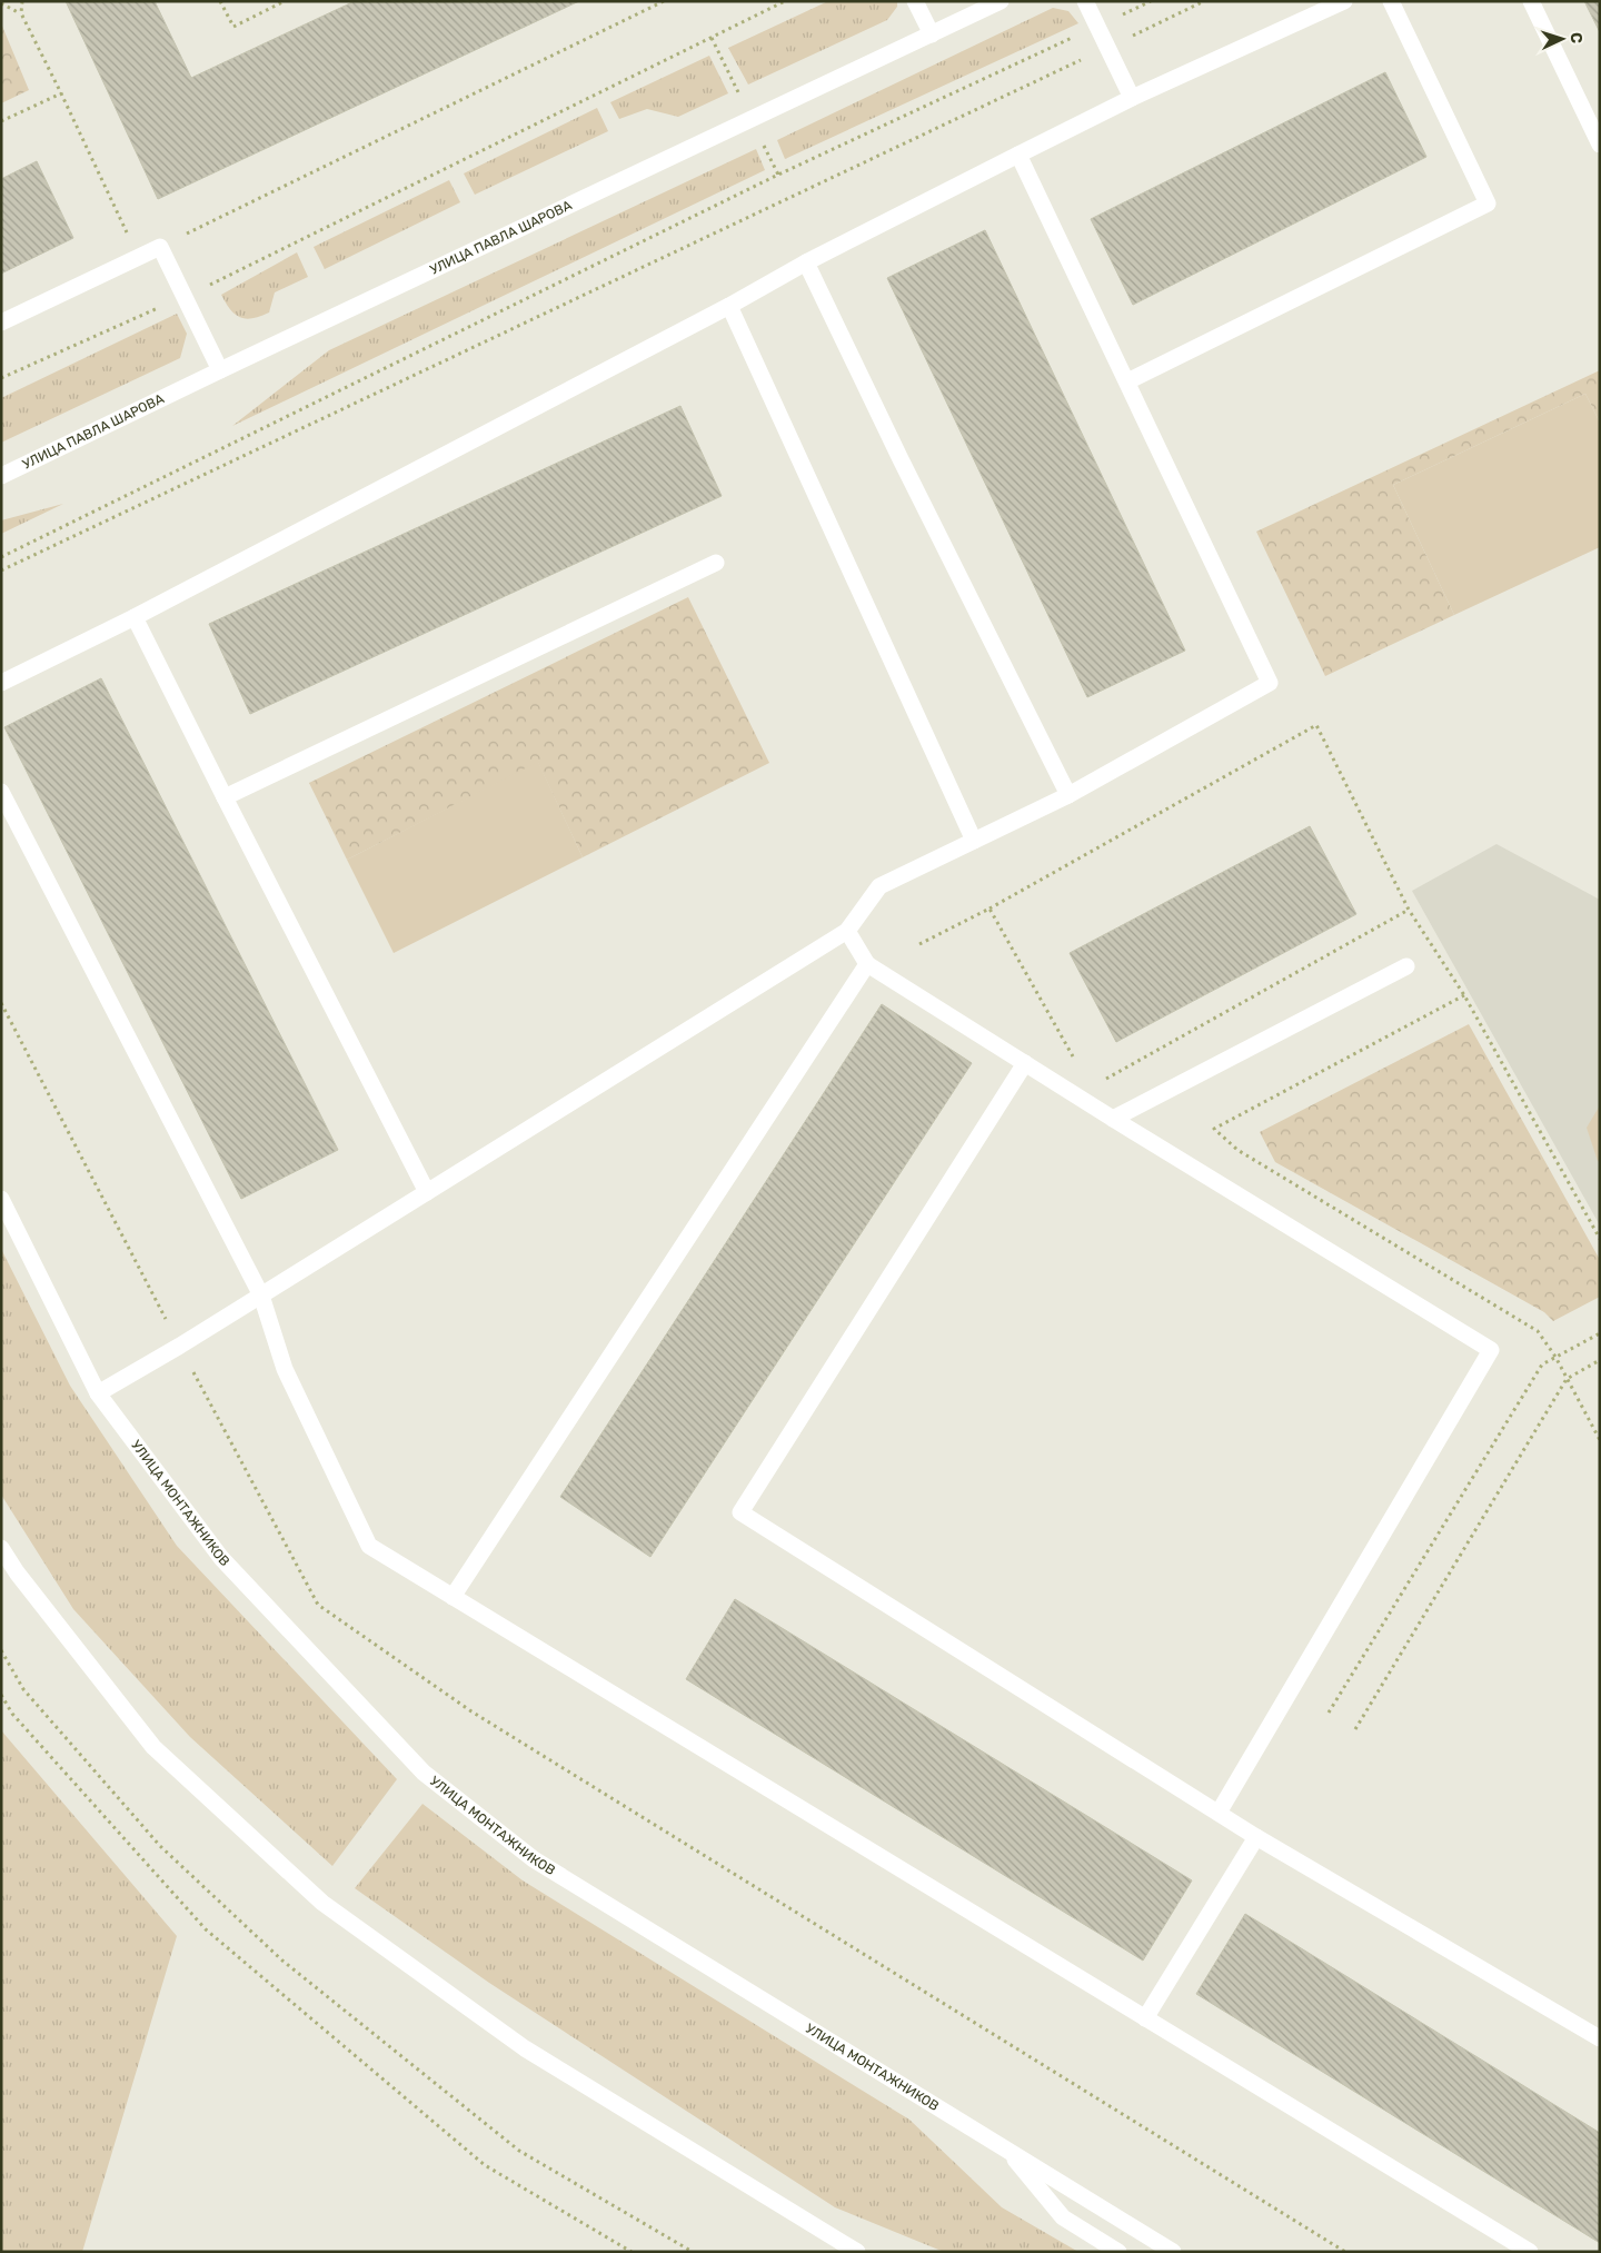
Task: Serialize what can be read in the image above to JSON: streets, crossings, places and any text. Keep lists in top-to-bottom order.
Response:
{
  "streets": {
    "street": ["УЛИЦА ПАВЛА ШАРОВА", "УЛИЦА МОНТАЖНИКОВ"]
  },
  "north": "right"
}
